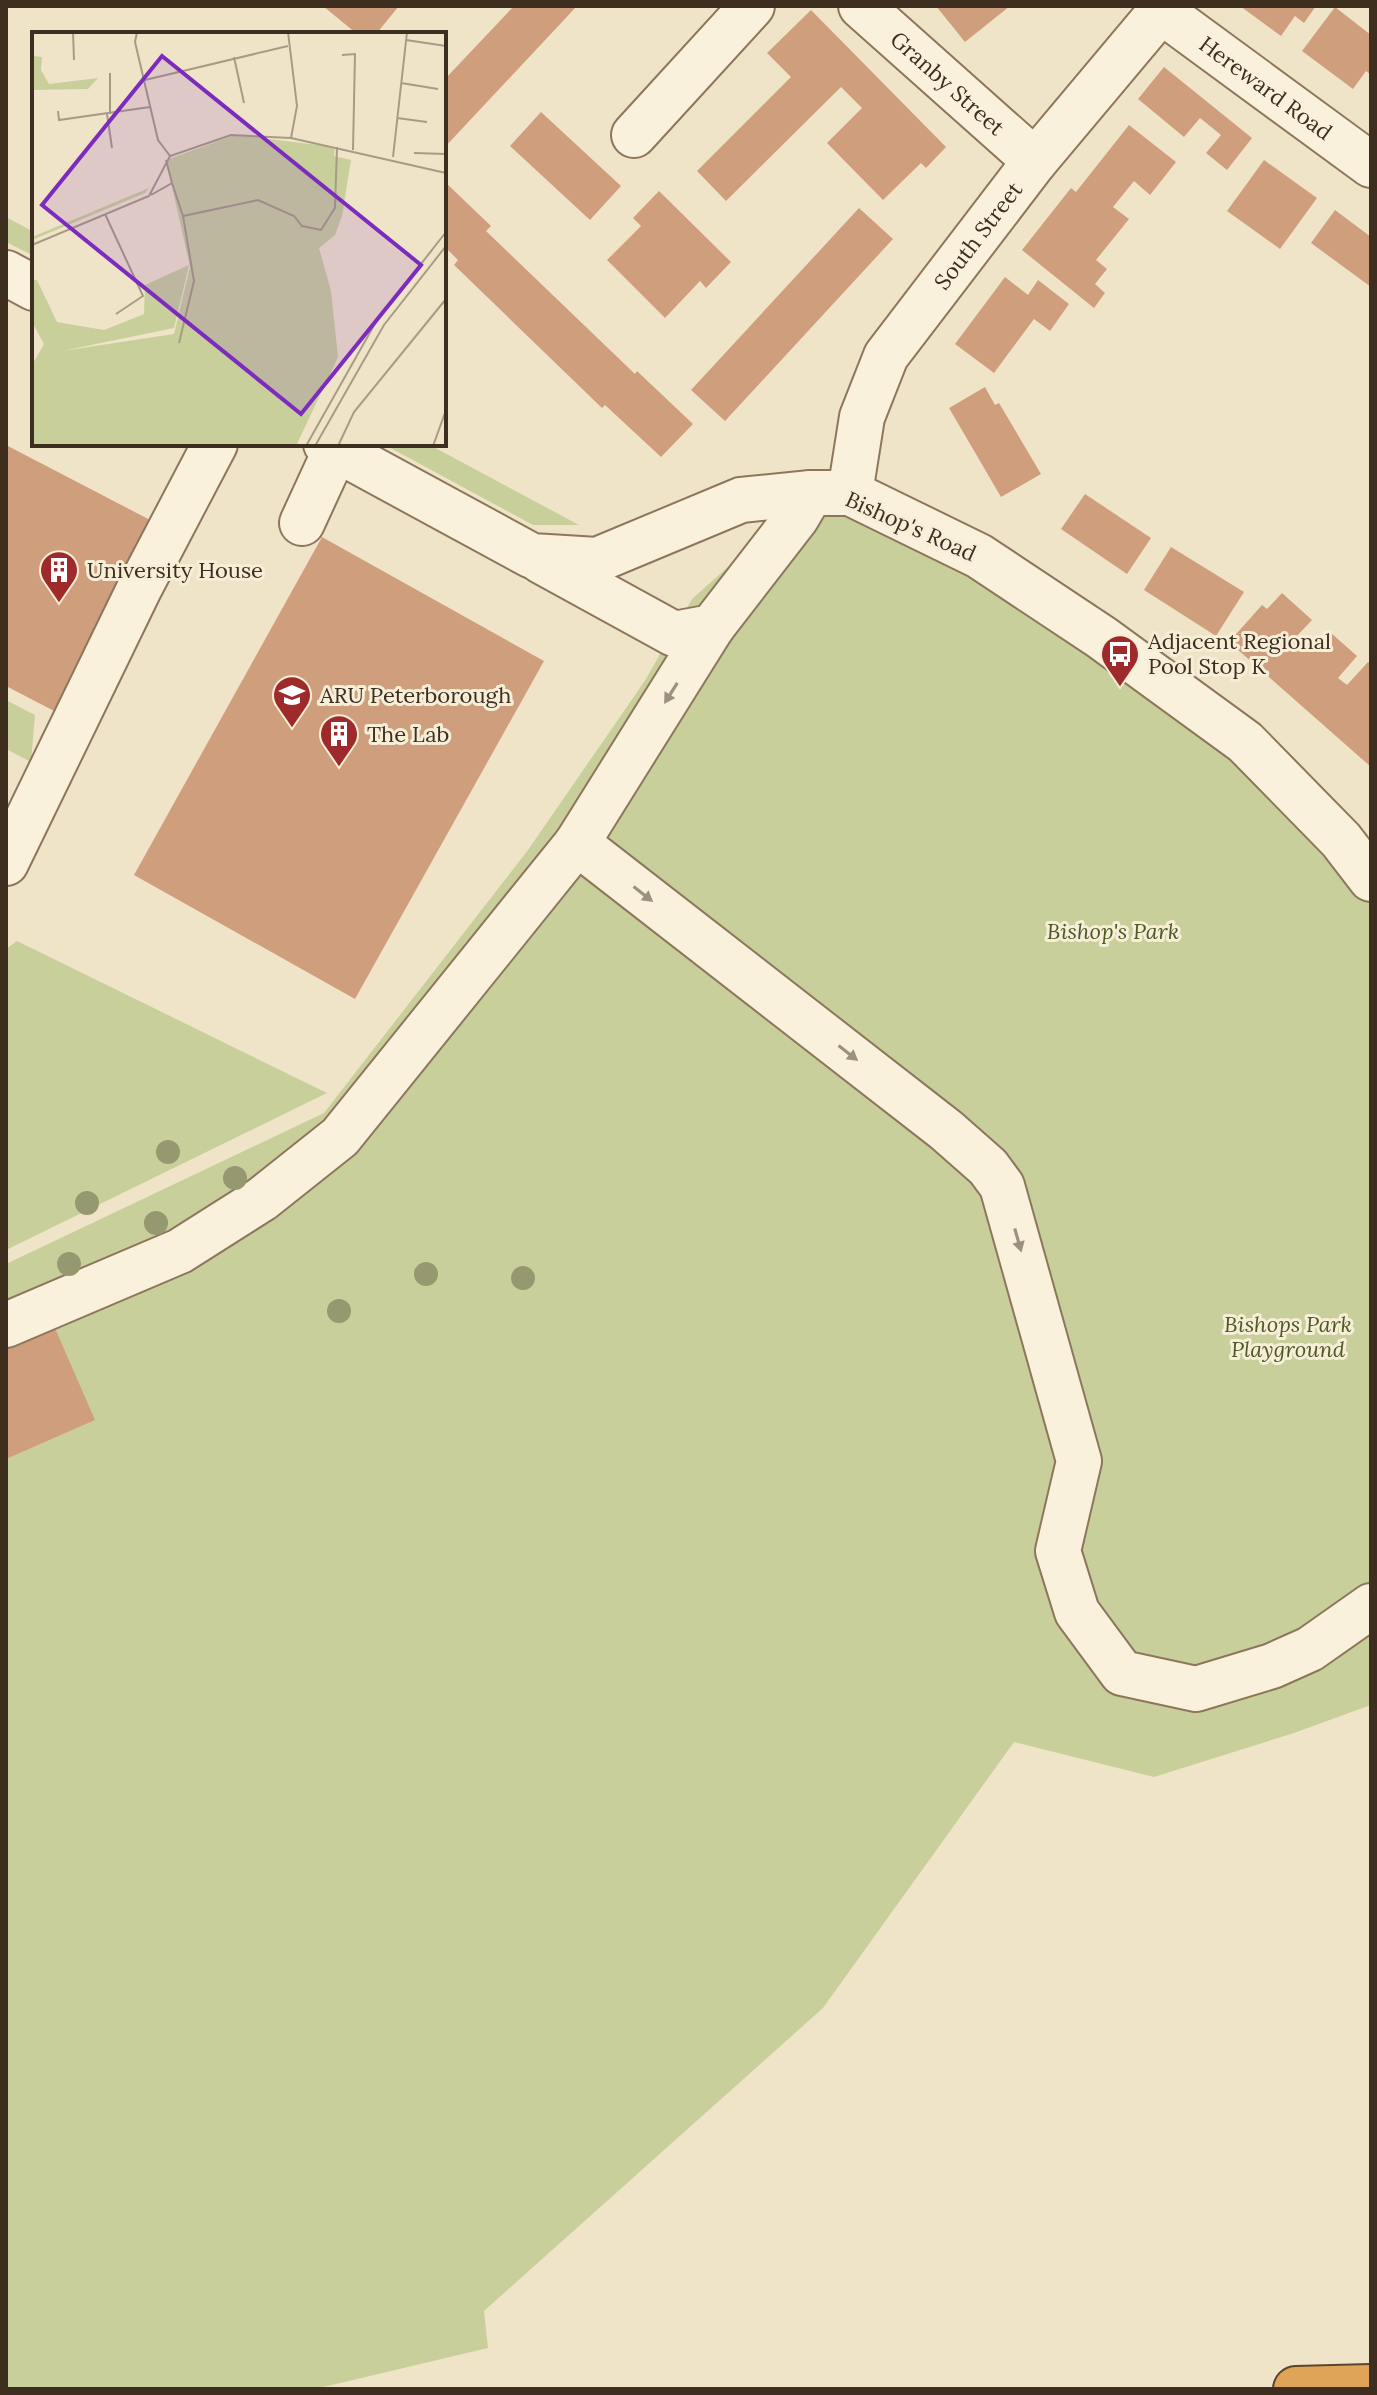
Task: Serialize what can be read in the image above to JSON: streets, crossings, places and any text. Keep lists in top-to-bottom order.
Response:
{
  "streets": {
    "street": [
      "Granby Street",
      "Hereward Road",
      "South Street",
      "Bishop's Road"
    ]
  },
  "crossings": [
    ["Granby Street", "South Street"],
    ["Hereward Road", "South Street"],
    ["South Street", "Bishop's Road"]
  ],
  "parks": ["Bishop's Park", "Bishops Park Playground"],
  "places": {
    "building": ["University House", "The Lab"],
    "bus stop": ["Adjacent Regional Pool Stop K"],
    "school or university": ["ARU Peterborough"]
  }
}
